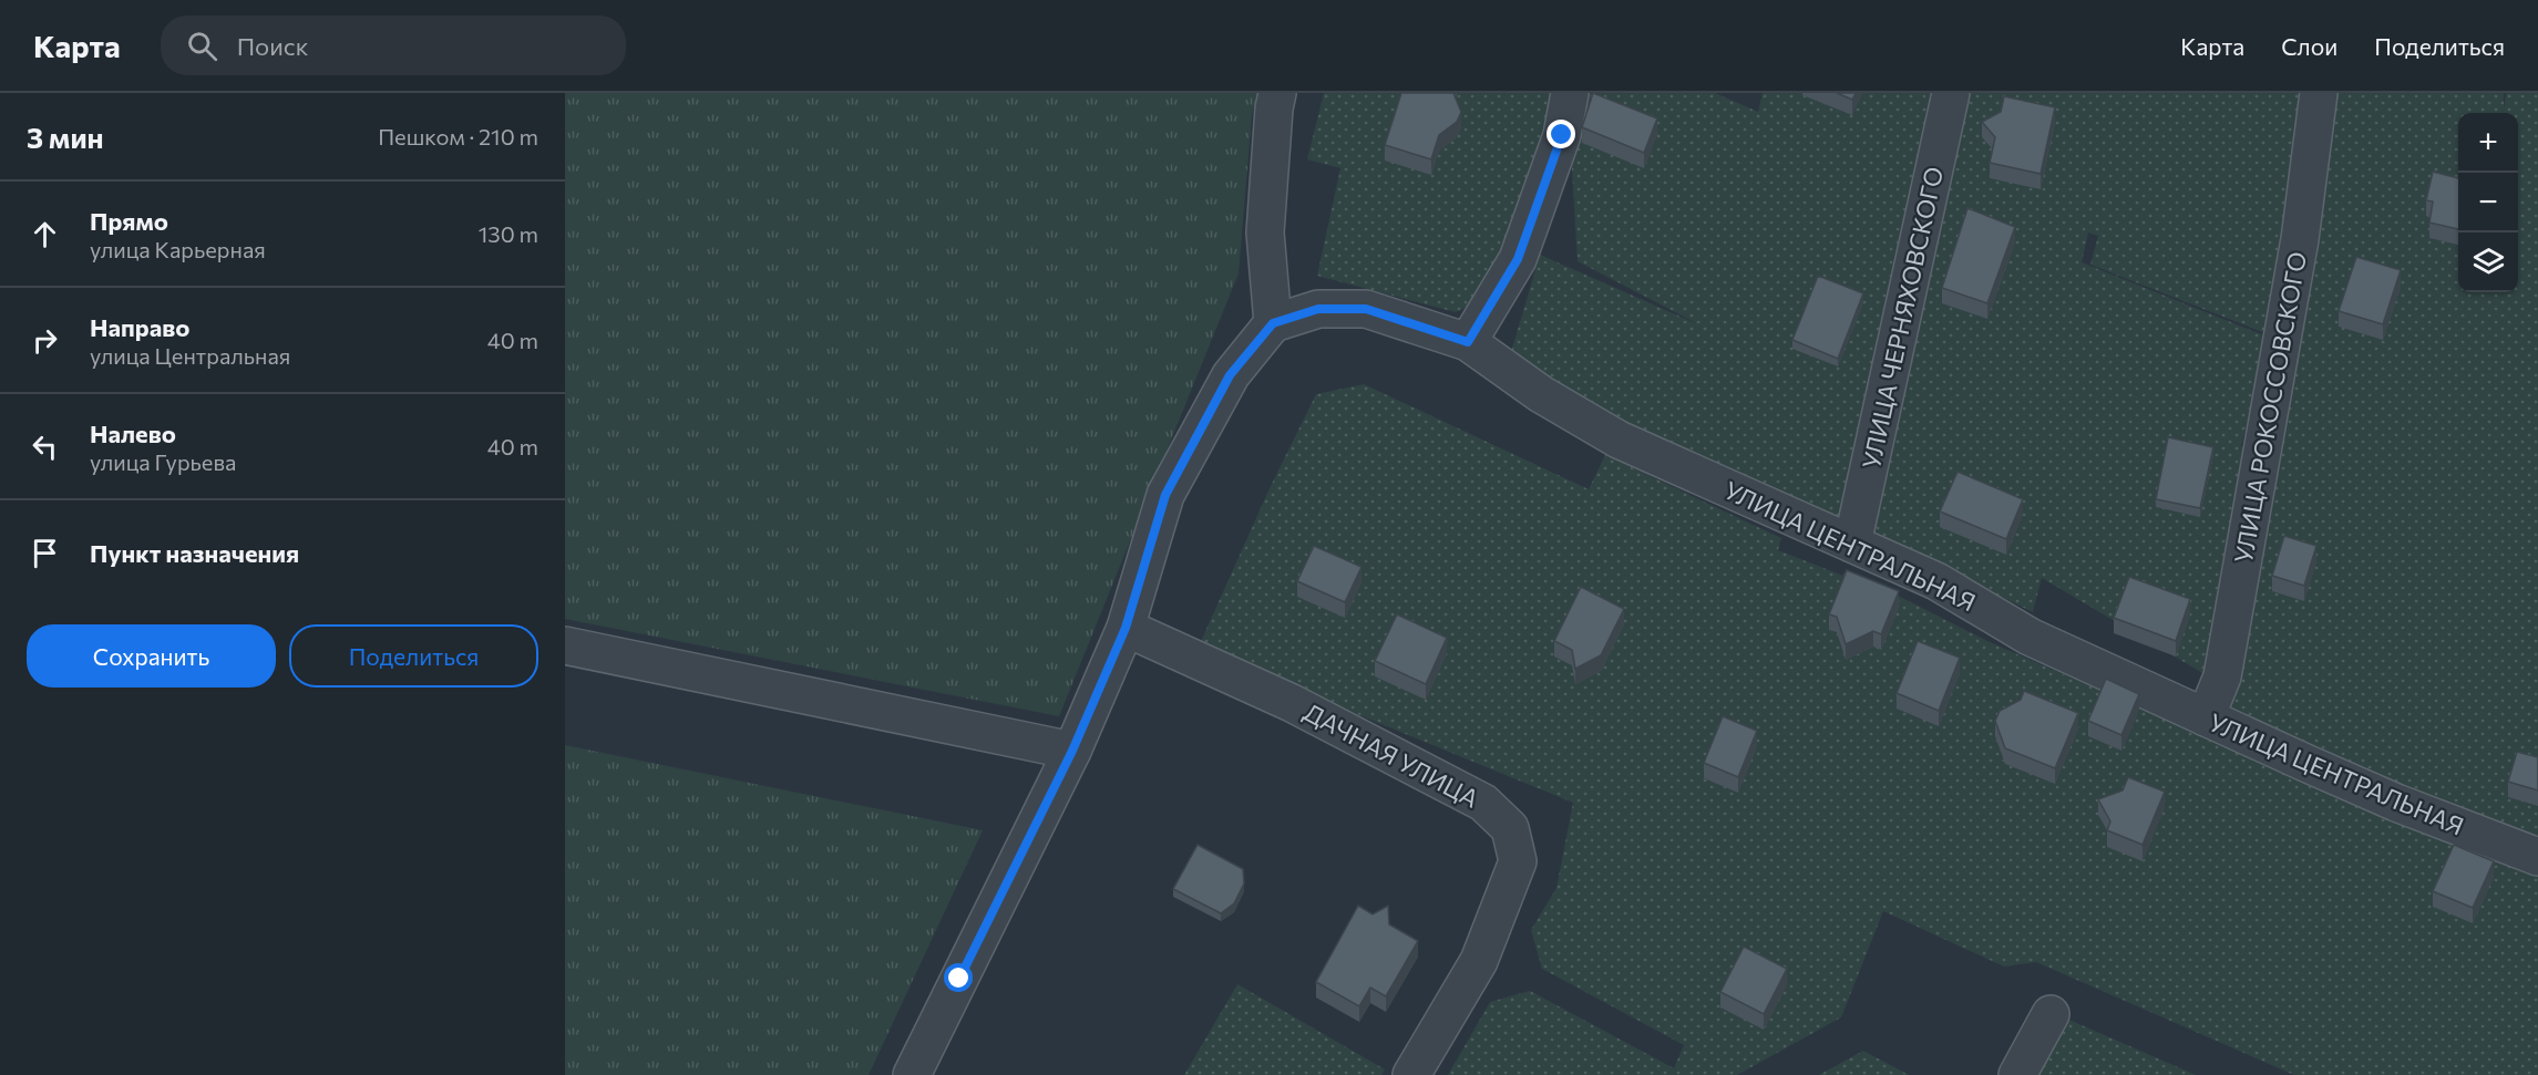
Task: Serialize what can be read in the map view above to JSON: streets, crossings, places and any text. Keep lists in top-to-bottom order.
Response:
{
  "streets": {
    "street": [
      "УЛИЦА ЧЕРНЯХОВСКОГО",
      "УЛИЦА РОКОССОВСКОГО",
      "УЛИЦА ЦЕНТРАЛЬНАЯ",
      "ДАЧНАЯ УЛИЦА"
    ]
  },
  "crossings": [
    ["УЛИЦА ЧЕРНЯХОВСКОГО", "УЛИЦА ЦЕНТРАЛЬНАЯ"],
    ["УЛИЦА РОКОССОВСКОГО", "УЛИЦА ЦЕНТРАЛЬНАЯ"]
  ],
  "page": {
    "header": "Карта",
    "search": "Поиск",
    "nav": ["Карта", "Слои", "Поделиться"],
    "heading": ["3 мин", "Пешком · 210 m"],
    "map_buttons": ["+", "−"],
    "list": [
      ["Прямо", "улица Карьерная", "130 m"],
      ["Направо", "улица Центральная", "40 m"],
      ["Налево", "улица Гурьева", "40 m"],
      "Пункт назначения"
    ],
    "buttons": ["Сохранить", "Поделиться"]
  }
}
